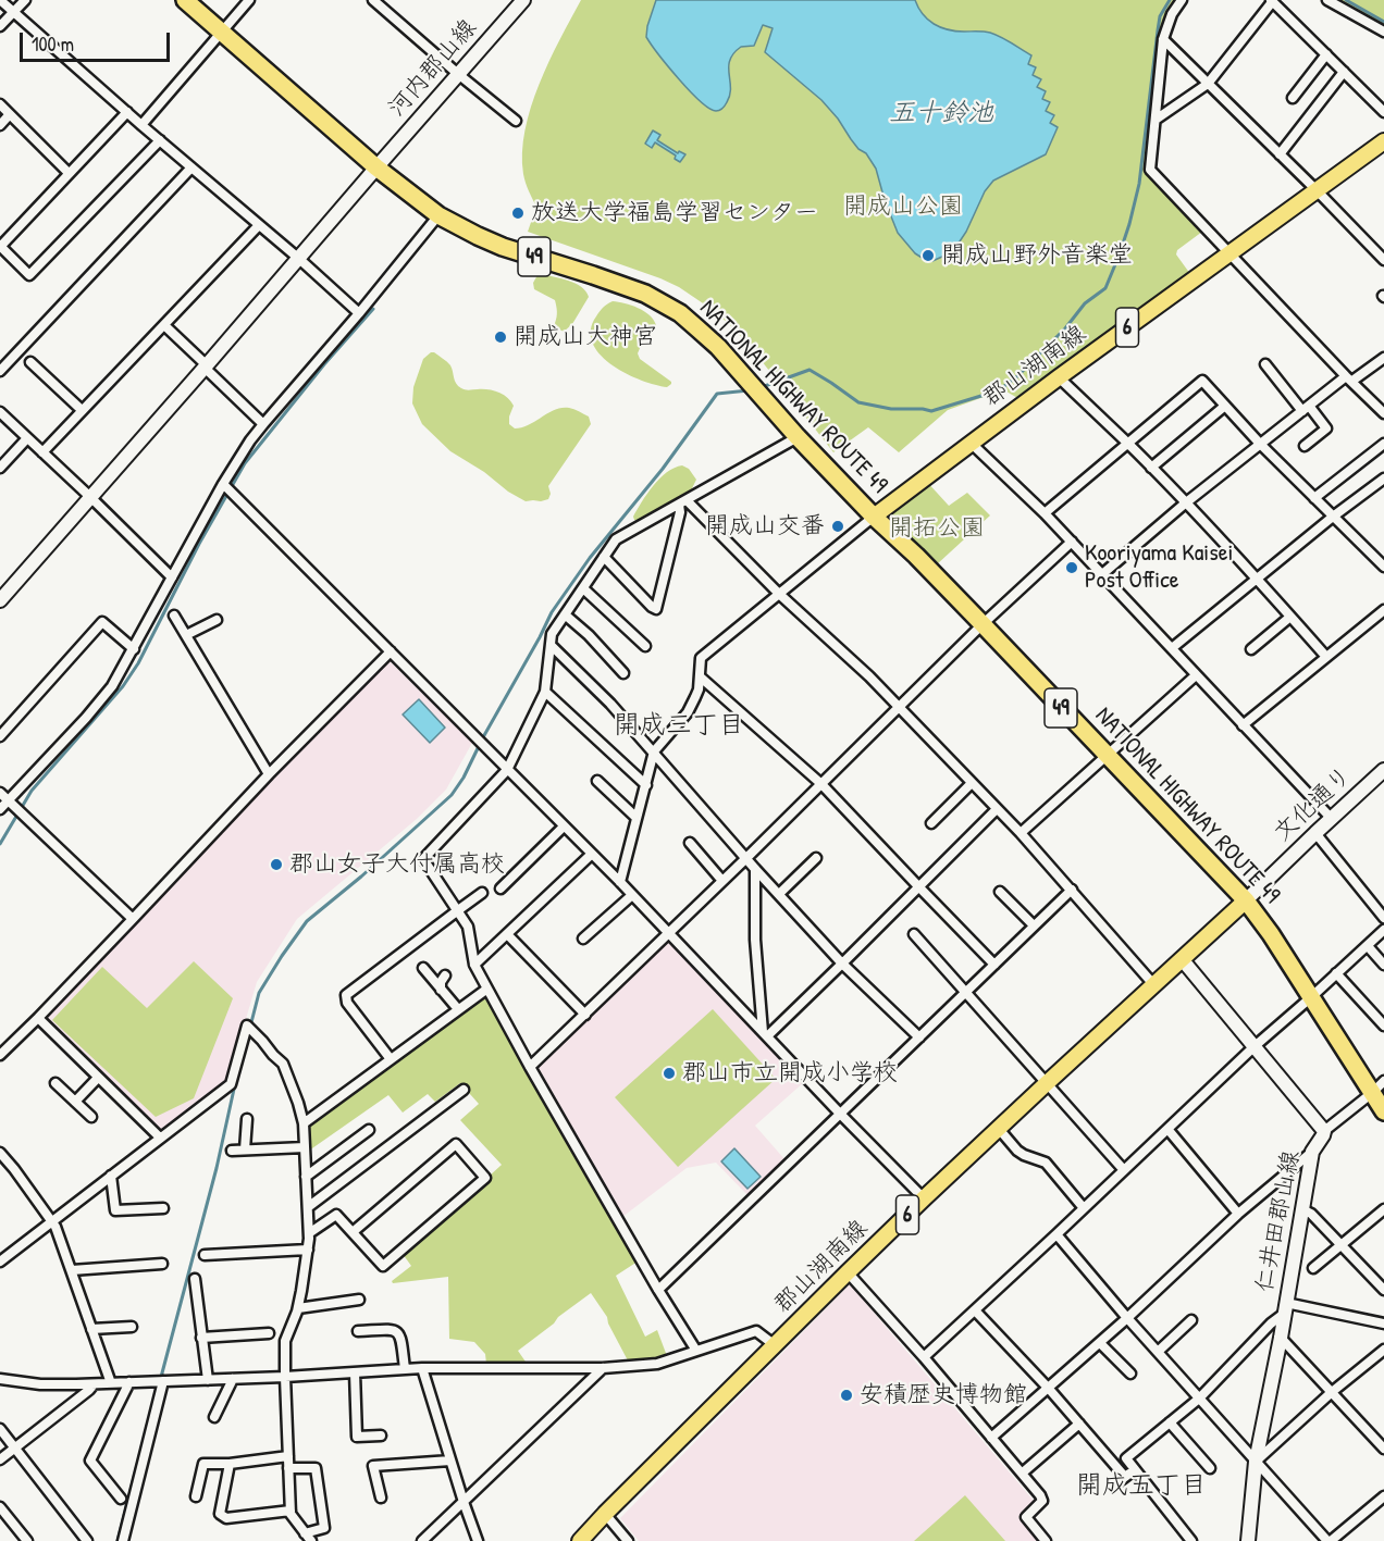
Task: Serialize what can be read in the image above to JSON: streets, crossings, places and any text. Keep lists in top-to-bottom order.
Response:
{
  "streets": {
    "highway": ["49", "NATIONAL HIGHWAY ROUTE 49"],
    "main road": [
      "河内郡山線",
      "6",
      "郡山湖南線",
      "文化通り",
      "仁井田郡山線"
    ]
  },
  "crossings": [
    ["河内郡山線", "NATIONAL HIGHWAY ROUTE 49"],
    ["郡山湖南線", "NATIONAL HIGHWAY ROUTE 49"],
    ["郡山湖南線", "文化通り"],
    ["郡山湖南線", "仁井田郡山線"],
    ["NATIONAL HIGHWAY ROUTE 49", "文化通り"]
  ],
  "districts": ["開成三丁目", "開成五丁目"],
  "water": ["五十鈴池"],
  "parks": ["開成山公園", "開拓公園"],
  "places": [
    "放送大学福島学習センター",
    "開成山野外音楽堂",
    "開成山大神宮",
    "開成山交番",
    "Kooriyama Kaisei Post Office",
    "郡山女子大付属高校",
    "郡山市立開成小学校",
    "安積歴史博物館"
  ],
  "scale_bar": "100 m"
}
